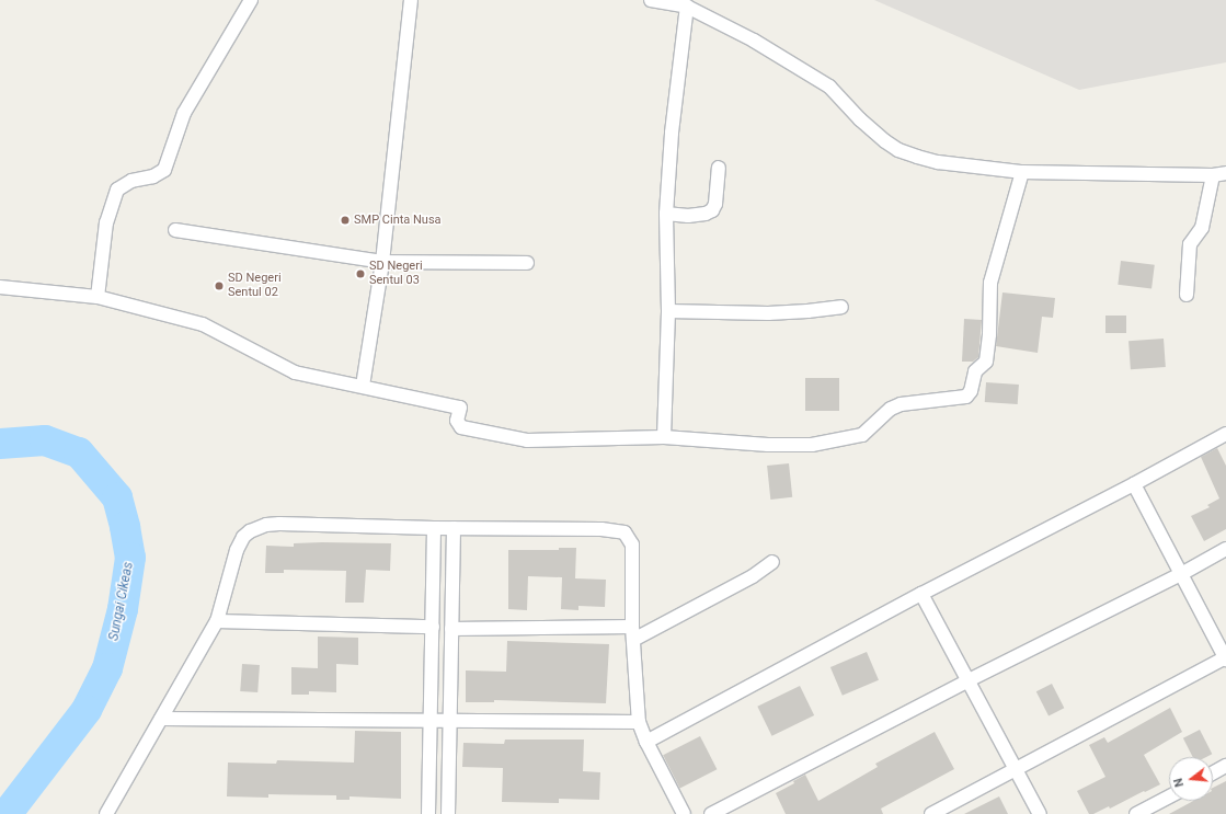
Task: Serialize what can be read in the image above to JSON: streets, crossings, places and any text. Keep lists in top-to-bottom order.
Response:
{
  "water": ["Sungai Cikeas"],
  "places": ["SMP Cinta Nusa", "SD Negeri Sentul 03", "SD Negeri Sentul 02"],
  "north": "left"
}
